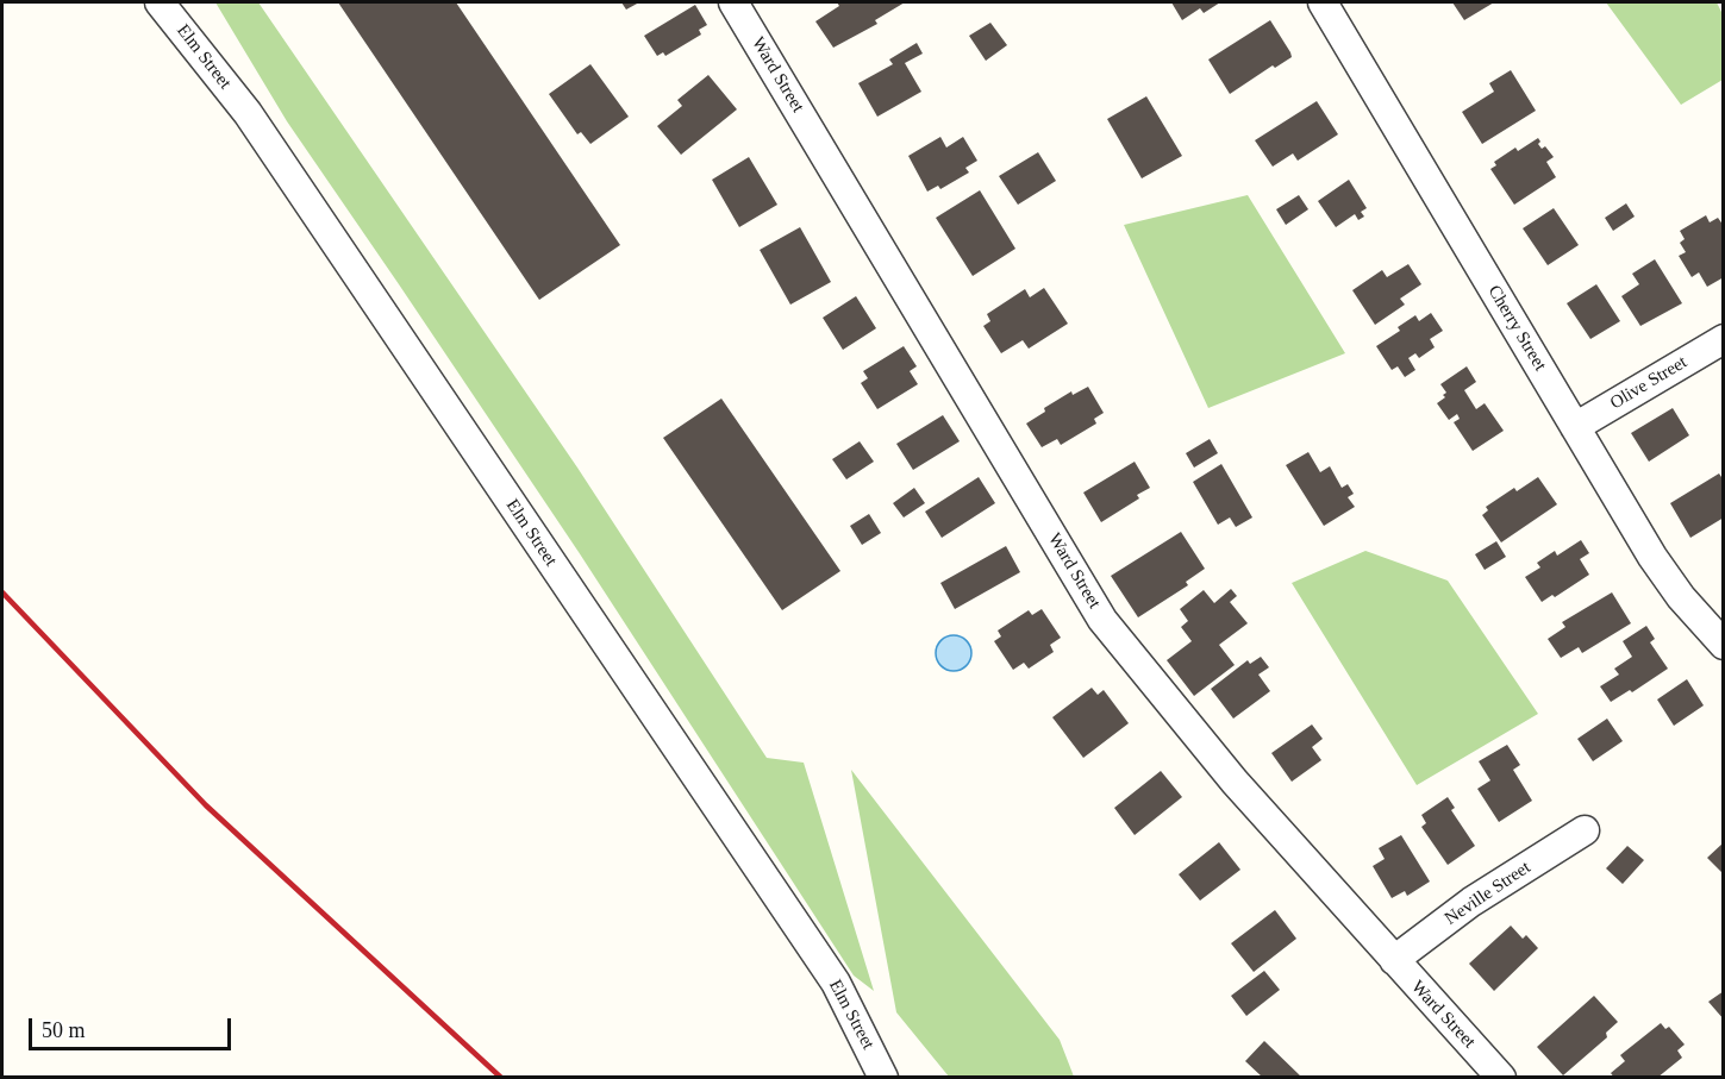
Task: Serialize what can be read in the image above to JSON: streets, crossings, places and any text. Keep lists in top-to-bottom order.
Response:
{
  "streets": {
    "street": [
      "Elm Street",
      "Ward Street",
      "Cherry Street",
      "Olive Street",
      "Neville Street"
    ]
  },
  "crossings": [
    ["Ward Street", "Neville Street"],
    ["Cherry Street", "Olive Street"]
  ],
  "scale_bar": "50 m"
}
